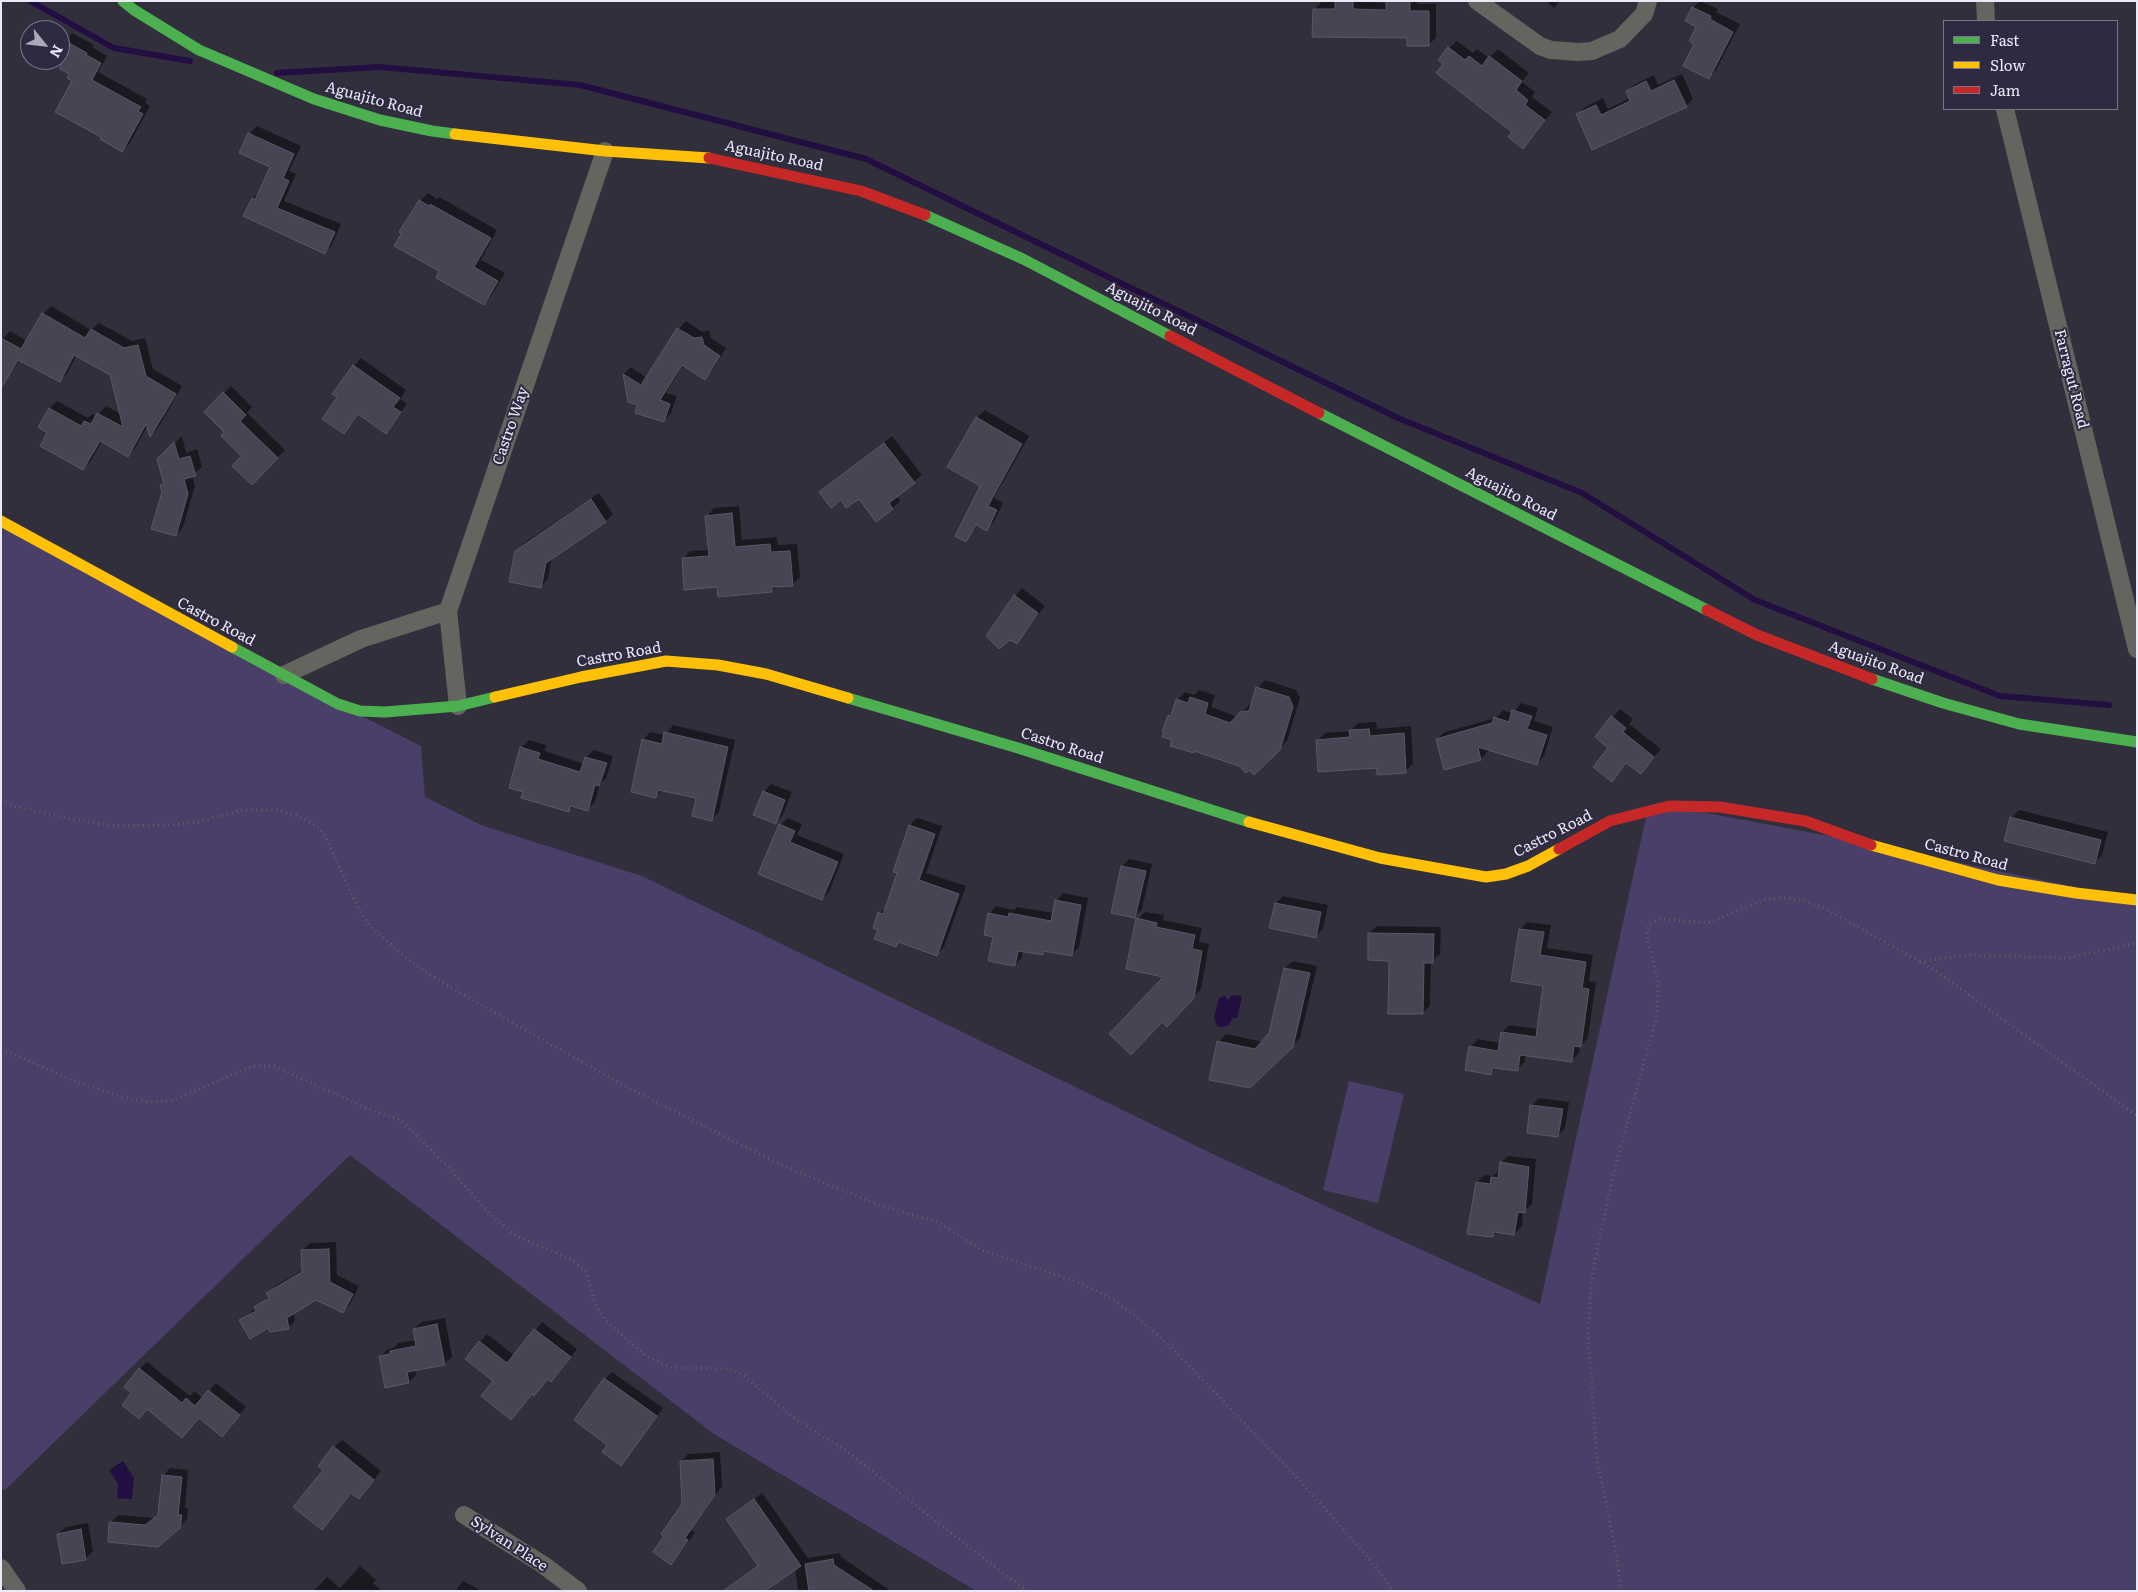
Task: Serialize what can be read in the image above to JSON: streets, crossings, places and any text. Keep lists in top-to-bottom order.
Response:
{
  "streets": {
    "street": [
      "Aguajito Road",
      "Farragut Road",
      "Castro Way",
      "Castro Road",
      "Sylvan Place"
    ]
  },
  "crossings": [
    ["Aguajito Road", "Castro Way"],
    ["Castro Way", "Castro Road"]
  ],
  "legend": ["Fast", "Slow", "Jam"],
  "north": "bottom right"
}
